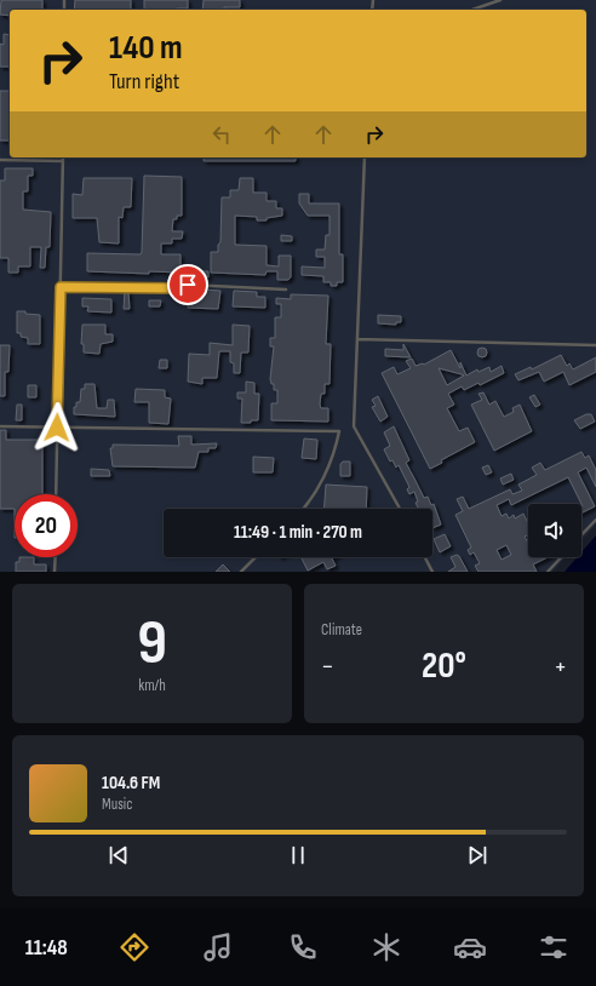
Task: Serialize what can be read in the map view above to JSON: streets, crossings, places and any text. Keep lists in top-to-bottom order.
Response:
{
  "page": {
    "turn": ["140 m", "Turn right"],
    "limit": "20",
    "trip": "11:49 · 1 min · 270 m",
    "tile": [
      ["9", "km/h"],
      "Climate"
    ],
    "heat": ["−", "20°", "+"],
    "song": ["104.6 FM", "Music"],
    "tabs": "11:48"
  }
}
